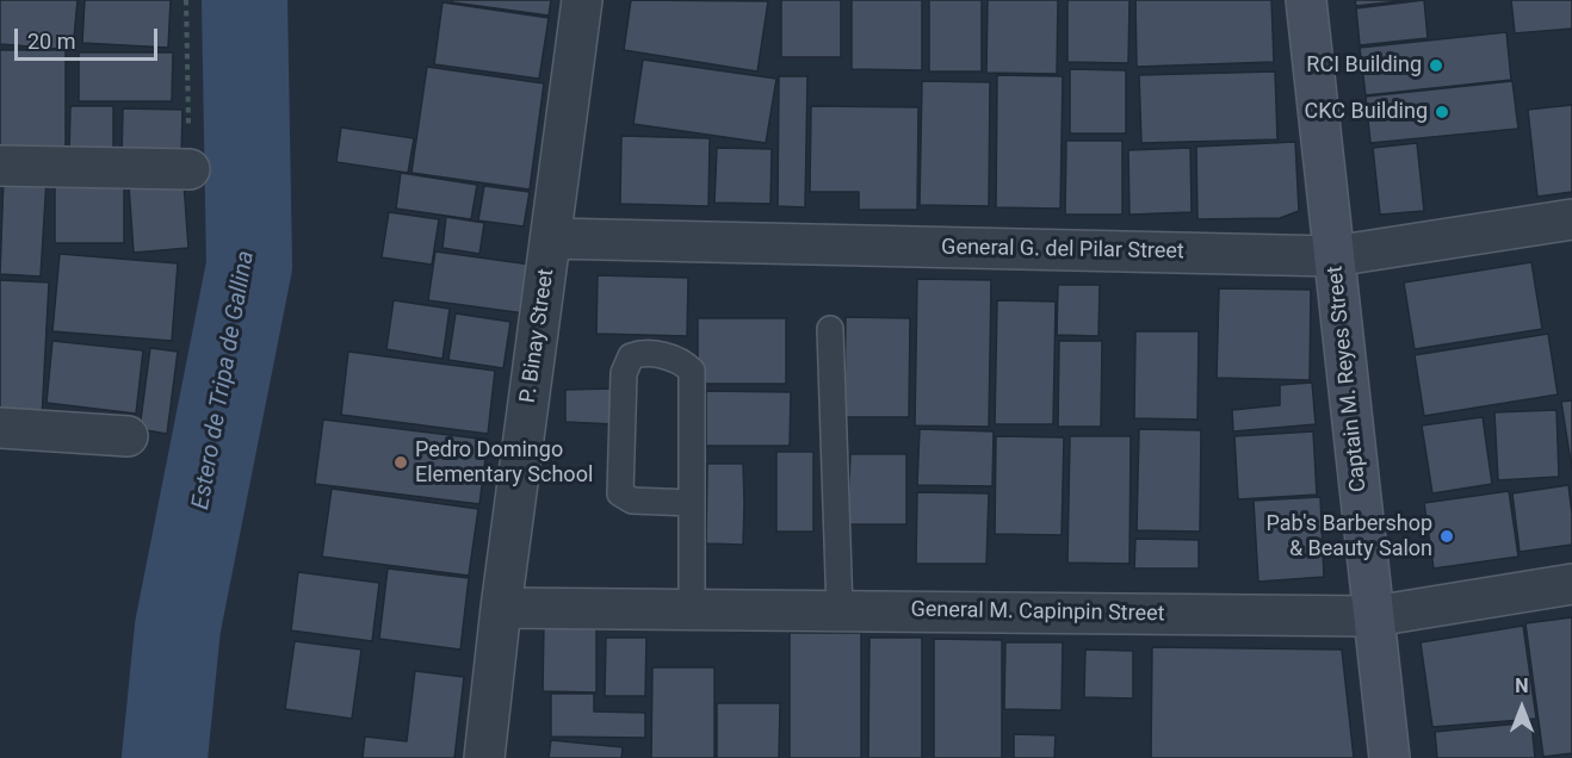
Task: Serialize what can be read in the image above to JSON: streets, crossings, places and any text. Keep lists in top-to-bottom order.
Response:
{
  "streets": {
    "street": [
      "General G. del Pilar Street",
      "P. Binay Street",
      "Captain M. Reyes Street",
      "General M. Capinpin Street"
    ]
  },
  "crossings": [
    ["General G. del Pilar Street", "P. Binay Street"],
    ["General G. del Pilar Street", "Captain M. Reyes Street"],
    ["P. Binay Street", "General M. Capinpin Street"],
    ["Captain M. Reyes Street", "General M. Capinpin Street"]
  ],
  "water": ["Estero de Tripa de Gallina"],
  "places": [
    "RCI Building",
    "CKC Building",
    "Pedro Domingo Elementary School",
    "Pab's Barbershop & Beauty Salon"
  ],
  "scale_bar": "20 m",
  "north": "top"
}
